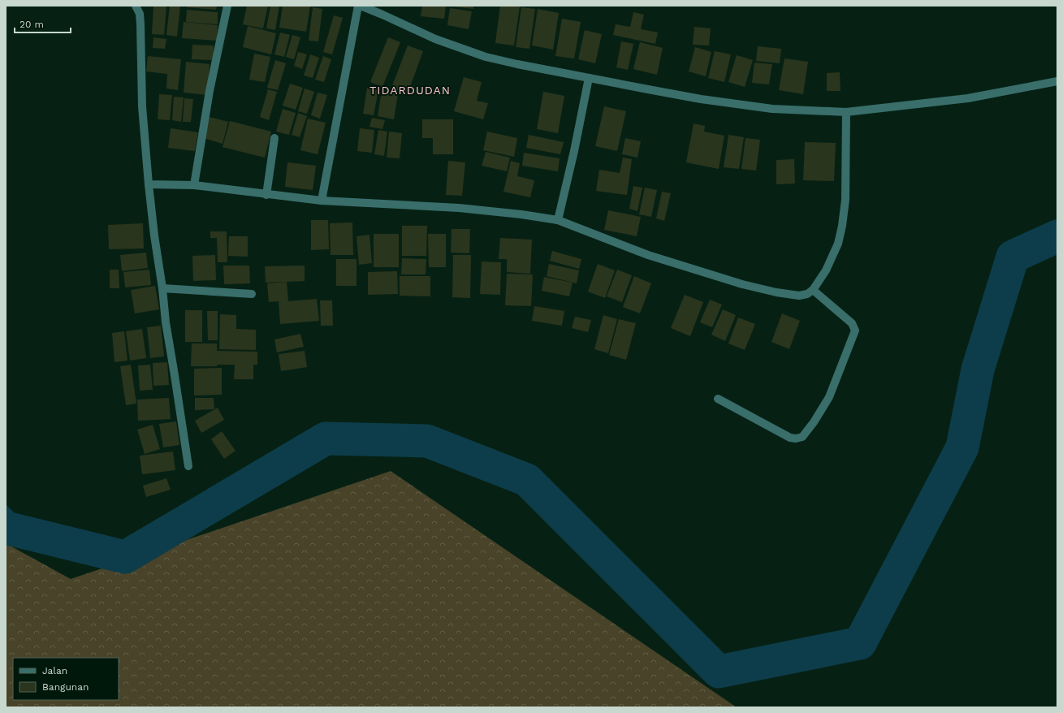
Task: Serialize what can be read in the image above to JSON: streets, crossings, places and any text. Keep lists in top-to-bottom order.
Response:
{
  "districts": ["TIDARDUDAN"],
  "legend": ["Jalan", "Bangunan"],
  "scale_bar": "20 m"
}
